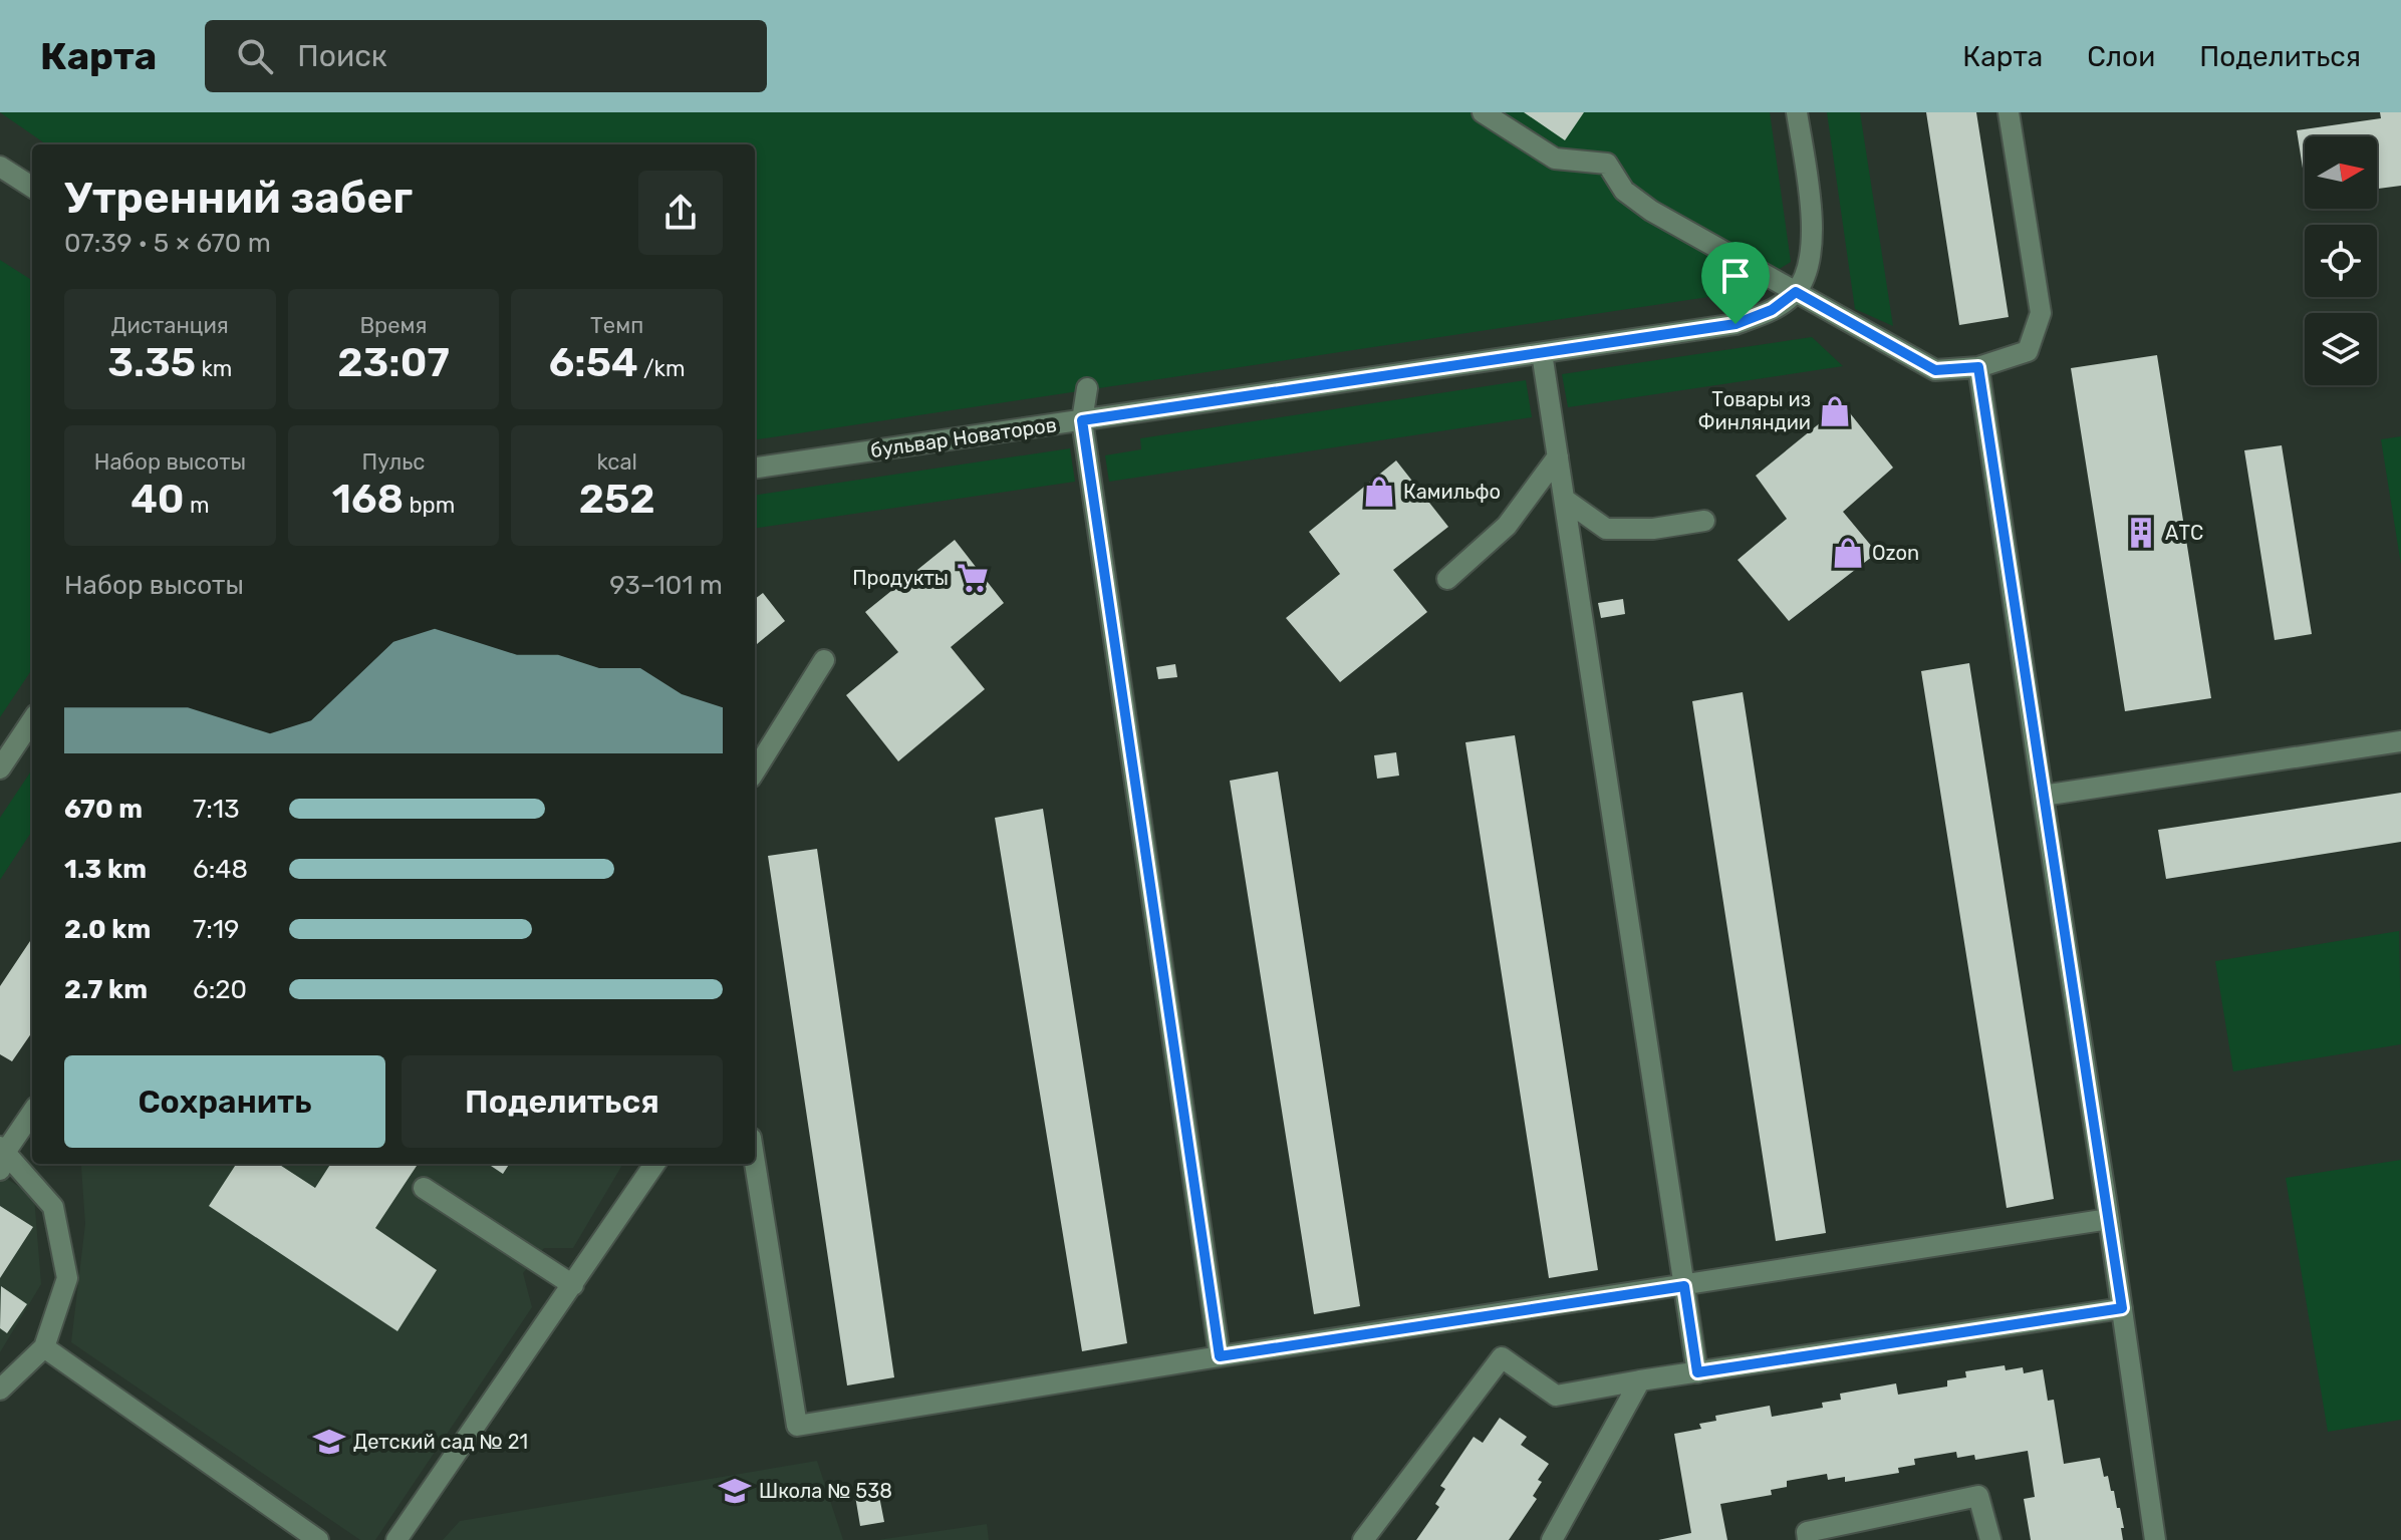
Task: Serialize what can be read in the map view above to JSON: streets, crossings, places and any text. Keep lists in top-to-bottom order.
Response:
{
  "streets": {
    "street": ["бульвар Новаторов"]
  },
  "places": {
    "shop": ["Товары из Финляндии", "Камильфо", "Ozon"],
    "building": ["АТС"],
    "supermarket": ["Продукты"],
    "school or university": ["Детский сад № 21", "Школа № 538"]
  },
  "north": "right",
  "page": {
    "header": "Карта",
    "search": "Поиск",
    "nav": ["Карта", "Слои", "Поделиться"],
    "heading": ["Утренний забег", "07:39 · 5 × 670 m"],
    "stats": [
      ["Дистанция", "3.35 km"],
      ["Время", "23:07"],
      ["Темп", "6:54 /km"],
      ["Набор высоты", "40 m"],
      ["Пульс", "168 bpm"],
      ["kcal", "252"]
    ],
    "chart": ["Набор высоты", "93–101 m"],
    "list": [
      {
        "name": "670 m",
        "note": "7:13"
      },
      {
        "name": "1.3 km",
        "note": "6:48"
      },
      {
        "name": "2.0 km",
        "note": "7:19"
      },
      {
        "name": "2.7 km",
        "note": "6:20"
      }
    ],
    "buttons": ["Сохранить", "Поделиться"]
  }
}
